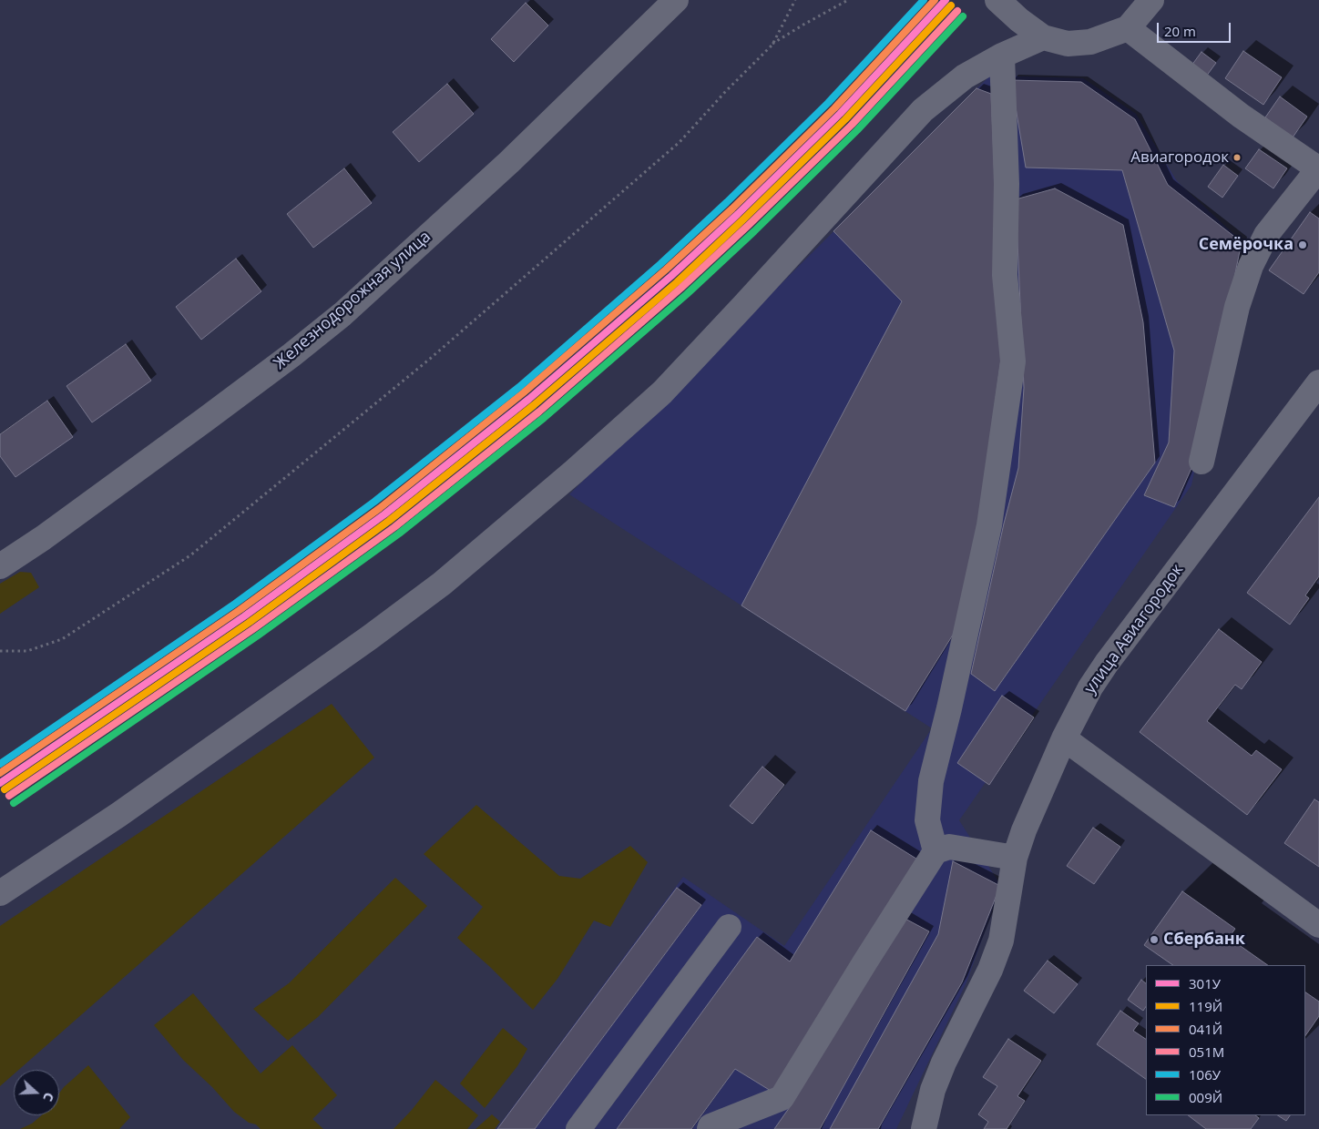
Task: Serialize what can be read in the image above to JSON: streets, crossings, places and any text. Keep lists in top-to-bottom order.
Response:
{
  "streets": {
    "street": ["Железнодорожная улица", "улица Авиагородок"]
  },
  "places": ["Авиагородок", "Семёрочка", "Сбербанк"],
  "lines": [
    "transit line 301У",
    "transit line 041Й",
    "transit line 106У",
    "transit line 119Й",
    "transit line 051М",
    "transit line 009Й"
  ],
  "legend": [
    "301У",
    "119Й",
    "041Й",
    "051М",
    "106У",
    "009Й"
  ],
  "scale_bar": "20 m",
  "north": "right"
}
